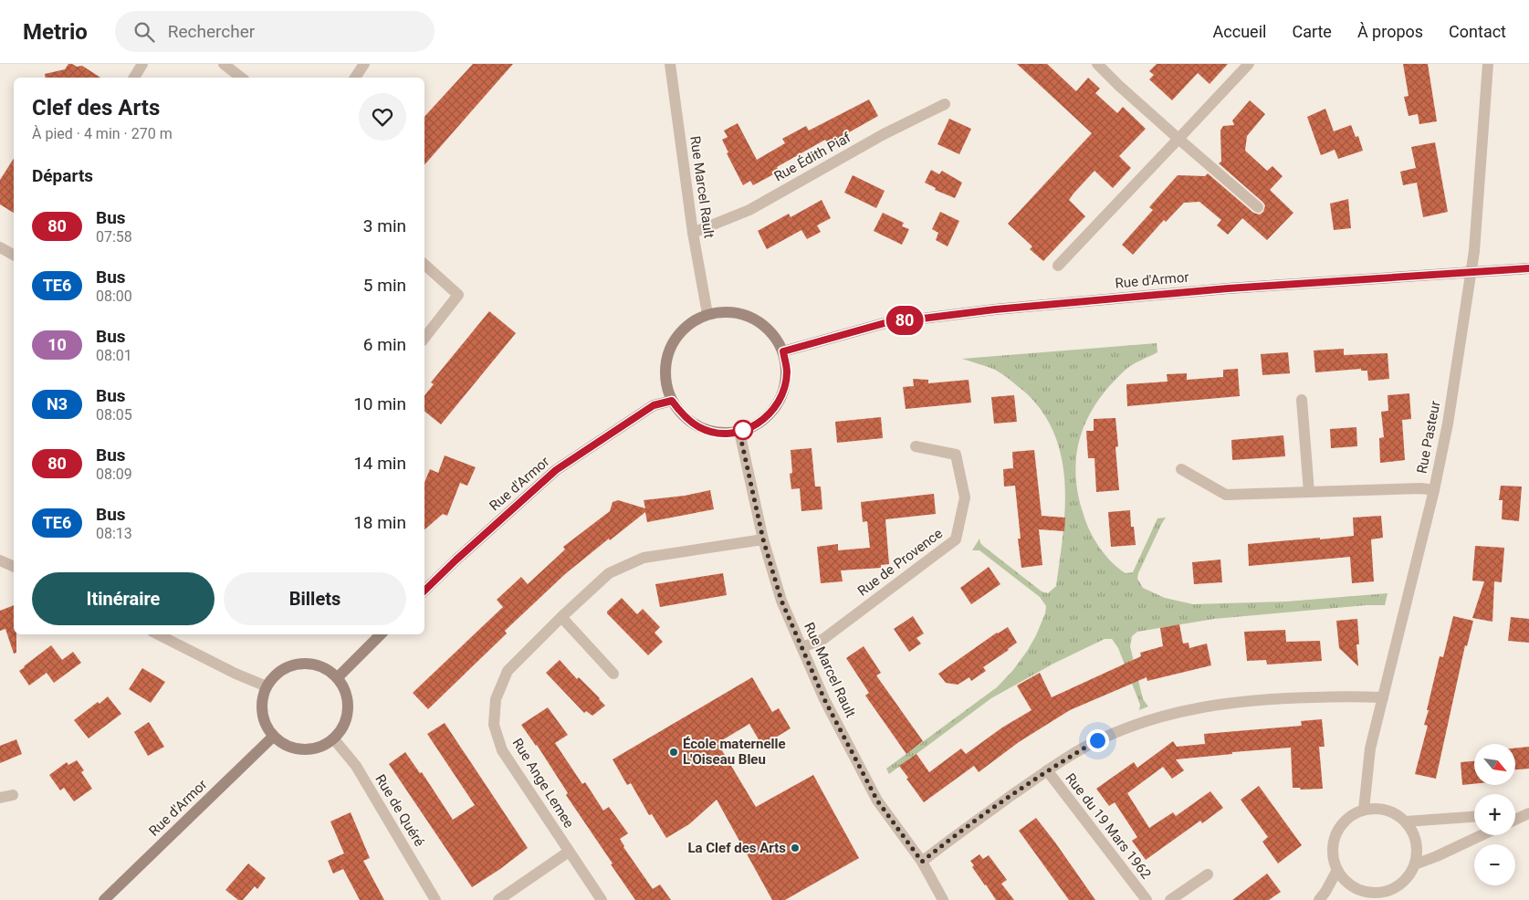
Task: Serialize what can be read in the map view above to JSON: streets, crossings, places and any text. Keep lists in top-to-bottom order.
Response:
{
  "streets": {
    "main road": ["Rue d'Armor"],
    "street": [
      "Rue Édith Piaf",
      "Rue Marcel Rault",
      "Rue Pasteur",
      "Rue de Provence",
      "Rue Ange Lemee",
      "Rue de Quéré",
      "Rue du 19 Mars 1962"
    ]
  },
  "crossings": [
    ["Rue Édith Piaf", "Rue Marcel Rault"],
    ["Rue Marcel Rault", "Rue d'Armor"],
    ["Rue Marcel Rault", "Rue de Provence"],
    ["Rue Marcel Rault", "Rue Ange Lemee"],
    ["Rue Marcel Rault", "Rue du 19 Mars 1962"],
    ["Rue d'Armor", "Rue Pasteur"],
    ["Rue d'Armor", "Rue de Quéré"],
    ["Rue Pasteur", "Rue du 19 Mars 1962"]
  ],
  "places": ["École maternelle L'Oiseau Bleu", "La Clef des Arts"],
  "lines": ["bus line 80"],
  "north": "bottom right",
  "page": {
    "header": "Metrio",
    "search": "Rechercher",
    "nav": [
      "Accueil",
      "Carte",
      "À propos",
      "Contact"
    ],
    "on_map": "80",
    "heading": [
      ["Clef des Arts", "À pied · 4 min · 270 m"],
      "Départs"
    ],
    "list": [
      {
        "mark": "80",
        "name": "Bus",
        "note": "07:58",
        "value": "3 min"
      },
      {
        "mark": "TE6",
        "name": "Bus",
        "note": "08:00",
        "value": "5 min"
      },
      {
        "mark": "10",
        "name": "Bus",
        "note": "08:01",
        "value": "6 min"
      },
      {
        "mark": "N3",
        "name": "Bus",
        "note": "08:05",
        "value": "10 min"
      },
      {
        "mark": "80",
        "name": "Bus",
        "note": "08:09",
        "value": "14 min"
      },
      {
        "mark": "TE6",
        "name": "Bus",
        "note": "08:13",
        "value": "18 min"
      }
    ],
    "buttons": ["Itinéraire", "Billets"],
    "map_buttons": ["+", "−"]
  }
}
